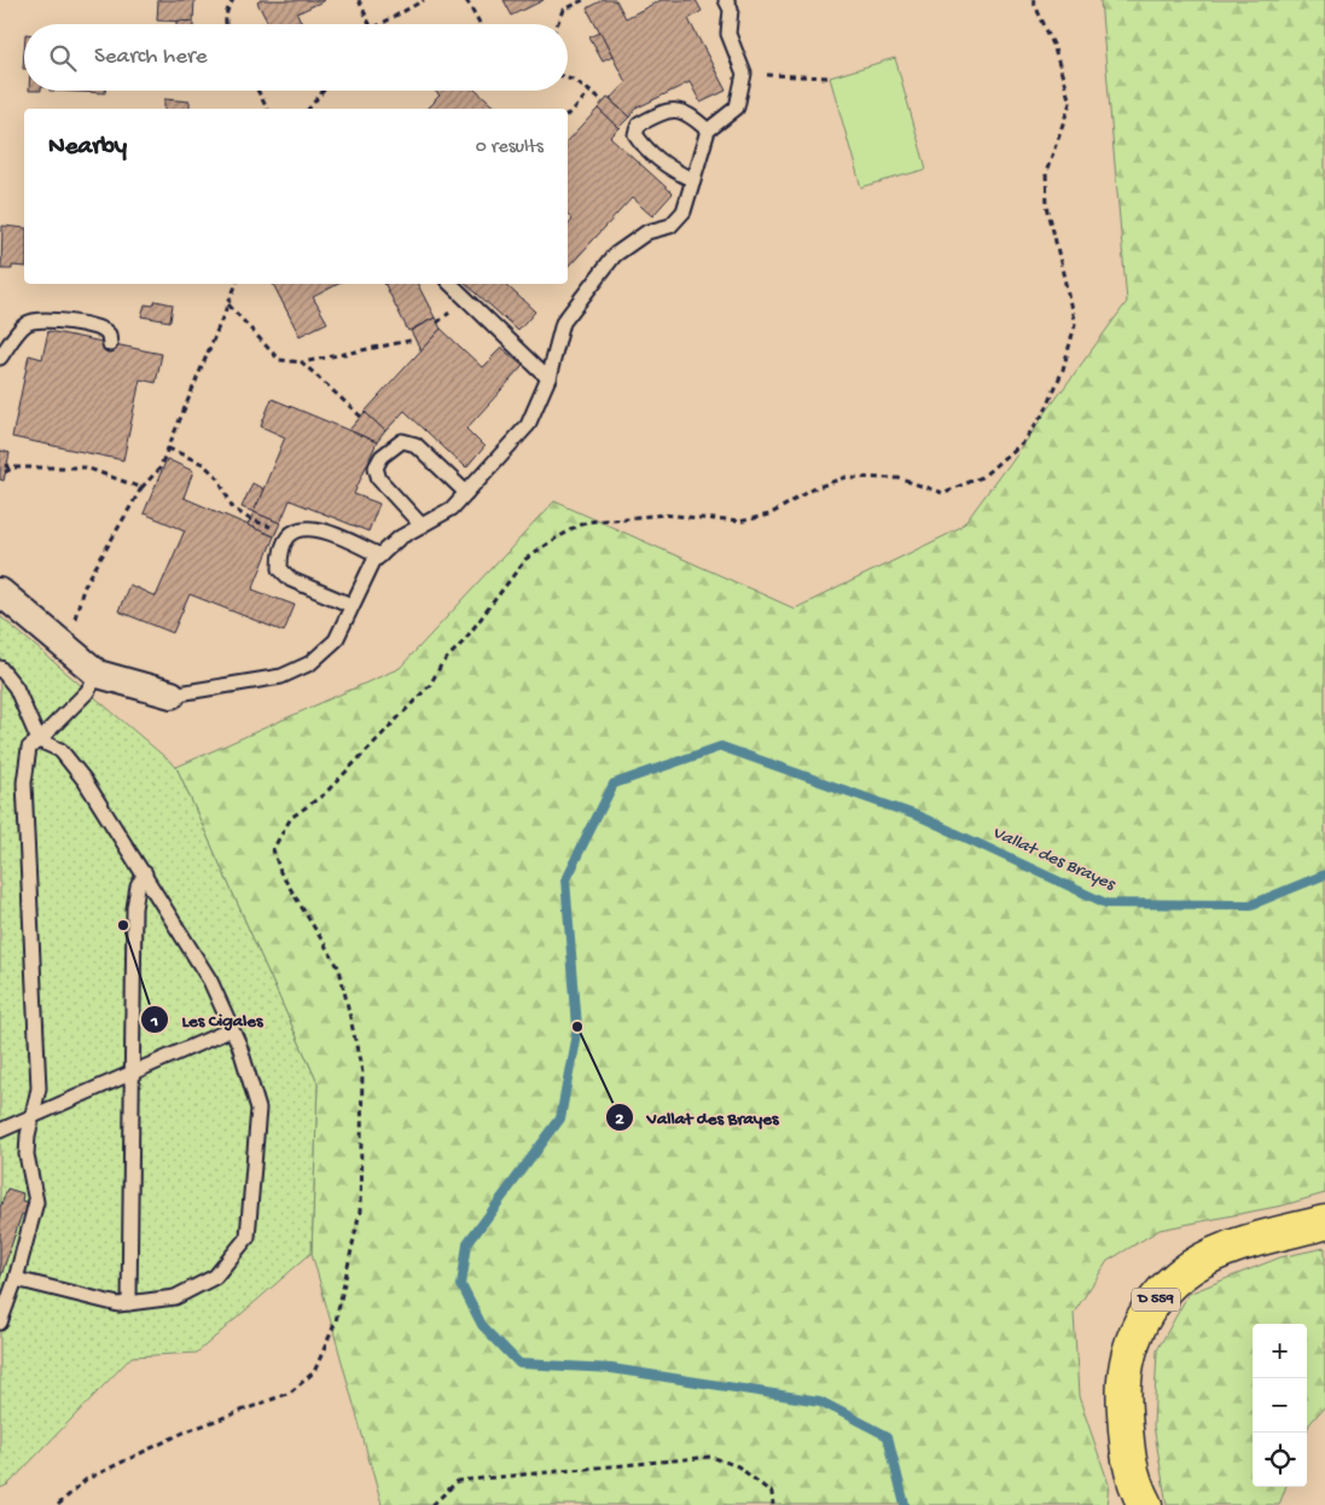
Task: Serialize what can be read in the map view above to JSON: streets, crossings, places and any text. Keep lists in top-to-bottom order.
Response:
{
  "streets": {
    "main road": ["D 559"]
  },
  "water": ["Vallat des Brayes"],
  "places": ["Les Cigales", "Vallat des Brayes"],
  "page": {
    "search": "Search here",
    "heading": ["Nearby", "0 results"],
    "map_buttons": ["+", "−"]
  }
}
